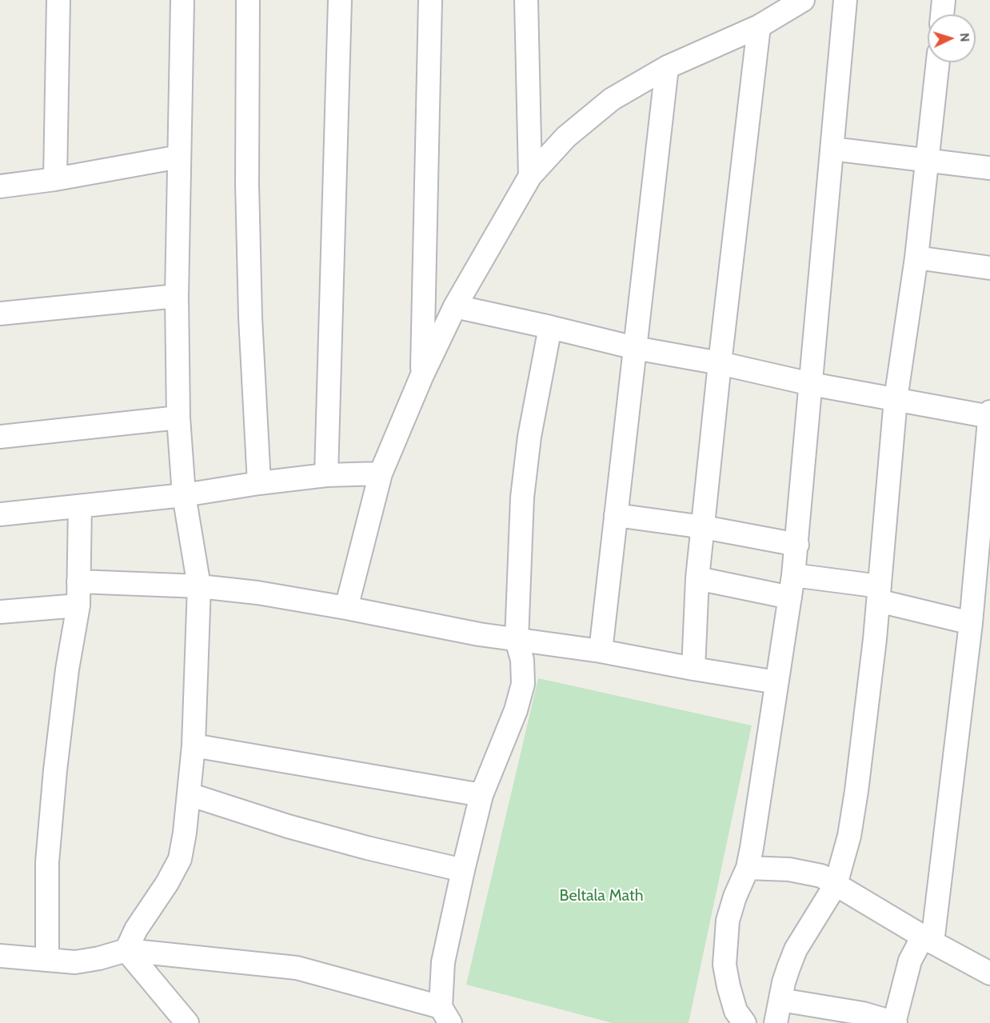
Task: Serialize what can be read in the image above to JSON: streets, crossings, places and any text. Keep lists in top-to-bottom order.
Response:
{
  "parks": ["Beltala Math"],
  "north": "right"
}
